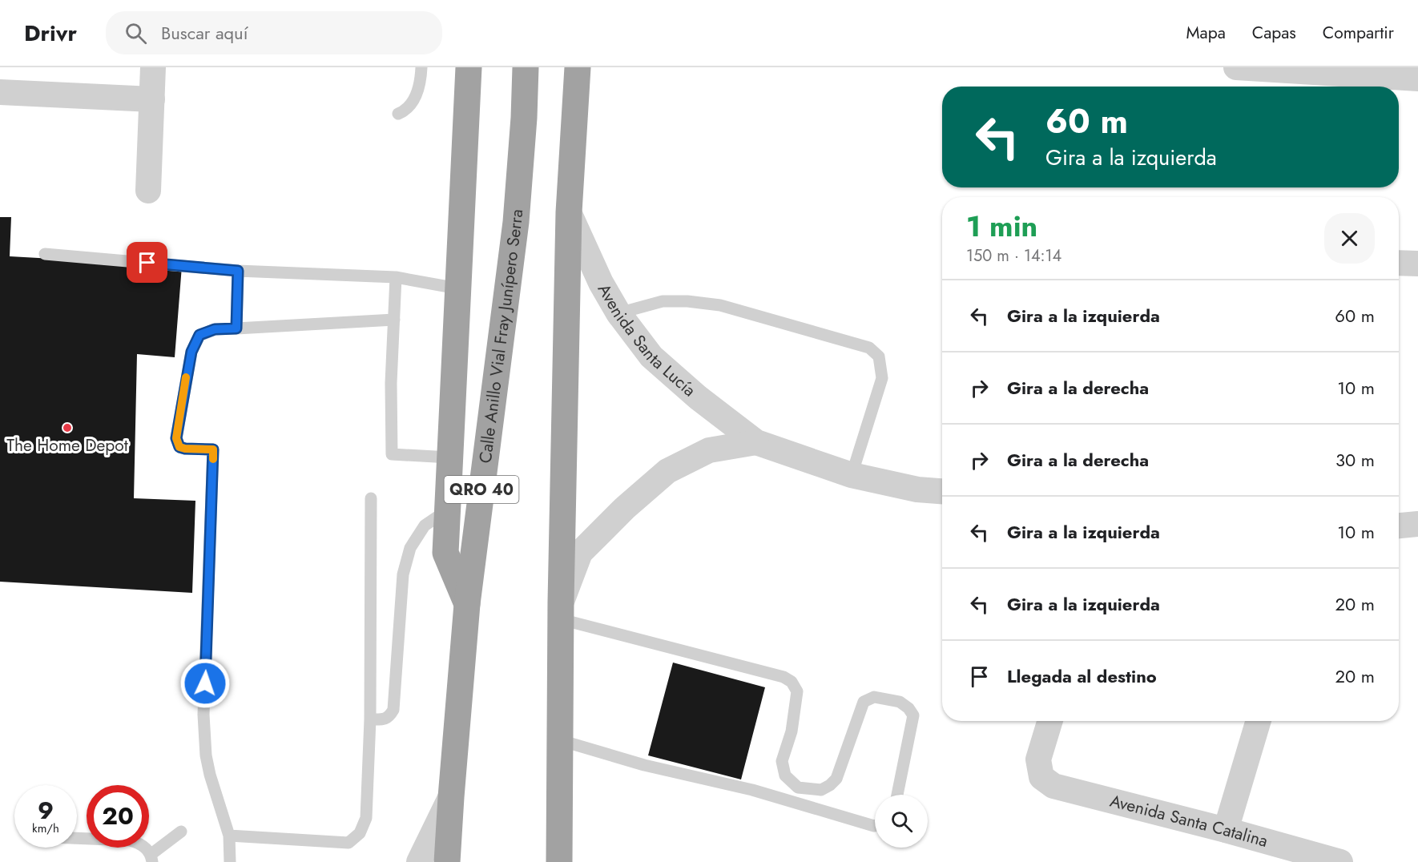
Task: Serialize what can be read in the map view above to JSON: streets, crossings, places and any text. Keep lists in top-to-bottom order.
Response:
{
  "streets": {
    "highway": ["Calle Anillo Vial Fray Junípero Serra", "QRO 40"],
    "street": ["Avenida Santa Lucía", "Avenida Santa Catalina"]
  },
  "places": ["The Home Depot"],
  "page": {
    "header": "Drivr",
    "search": "Buscar aquí",
    "nav": ["Mapa", "Capas", "Compartir"],
    "turn": ["60 m", "Gira a la izquierda"],
    "heading": ["1 min", "150 m · 14:14"],
    "list": [
      {
        "name": "Gira a la izquierda",
        "value": "60 m"
      },
      {
        "name": "Gira a la derecha",
        "value": "10 m"
      },
      {
        "name": "Gira a la derecha",
        "value": "30 m"
      },
      {
        "name": "Gira a la izquierda",
        "value": "10 m"
      },
      {
        "name": "Gira a la izquierda",
        "value": "20 m"
      },
      {
        "name": "Llegada al destino",
        "value": "20 m"
      }
    ],
    "speed": "9 km/h",
    "limit": "20"
  }
}
